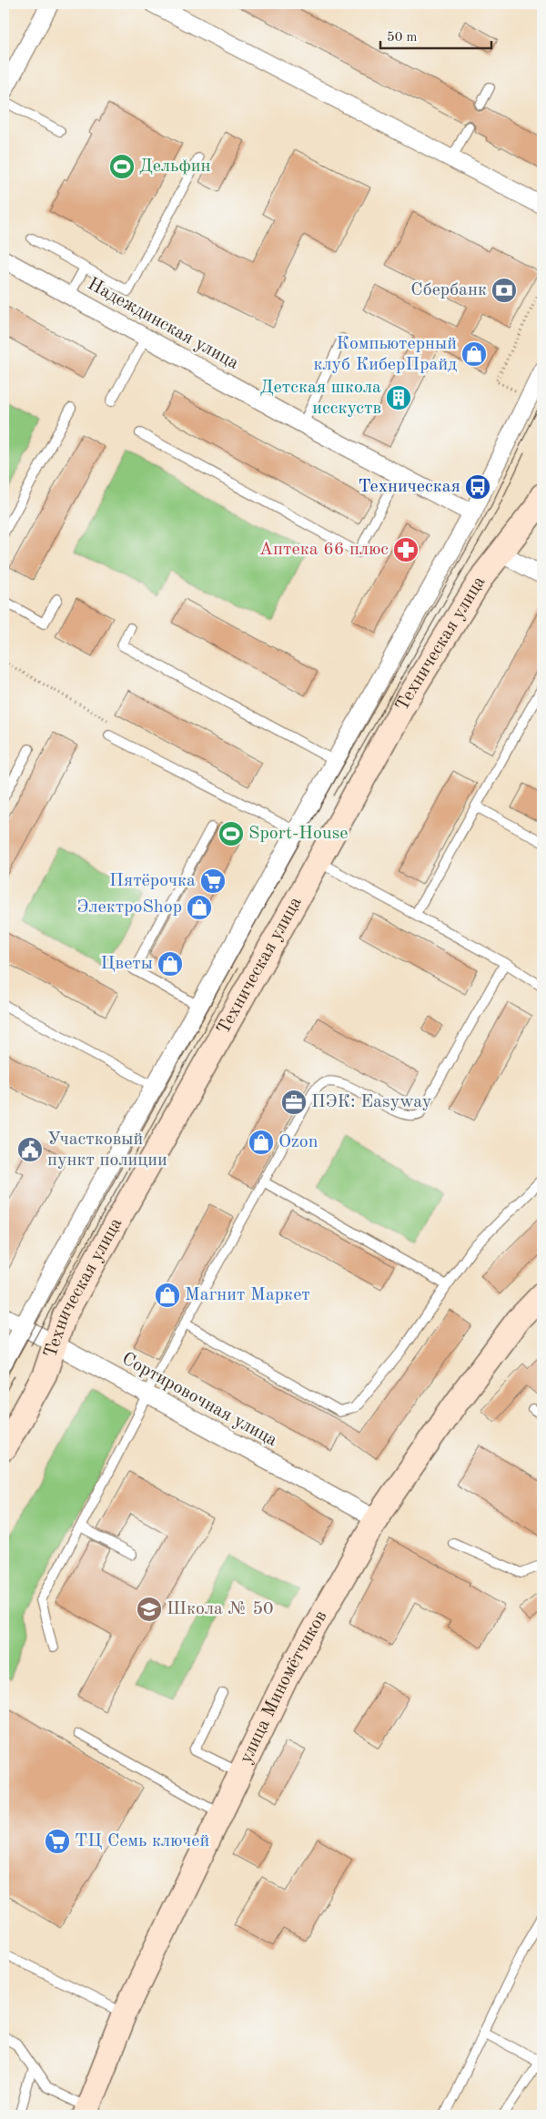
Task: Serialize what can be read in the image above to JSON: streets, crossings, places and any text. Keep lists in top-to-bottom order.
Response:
{
  "streets": {
    "main road": ["Техническая улица", "улица Миномётчиков"],
    "street": ["Надеждинская улица", "Сортировочная улица"]
  },
  "crossings": [
    ["Техническая улица", "Сортировочная улица"],
    ["Сортировочная улица", "улица Миномётчиков"]
  ],
  "places": {
    "sports": ["Дельфин", "Sport-House"],
    "bank": ["Сбербанк"],
    "shop": [
      "Компьютерный клуб КиберПрайд",
      "ЭлектроShop",
      "Цветы",
      "Ozon",
      "Магнит Маркет"
    ],
    "building": ["Детская школа исскуств"],
    "bus stop": ["Техническая"],
    "pharmacy": ["Аптека 66 плюс"],
    "supermarket": ["Пятёрочка", "ТЦ Семь ключей"],
    "office": ["ПЭК: Easyway"],
    "public building": ["Участковый пункт полиции"],
    "school or university": ["Школа № 50"]
  },
  "scale_bar": "50 m"
}
